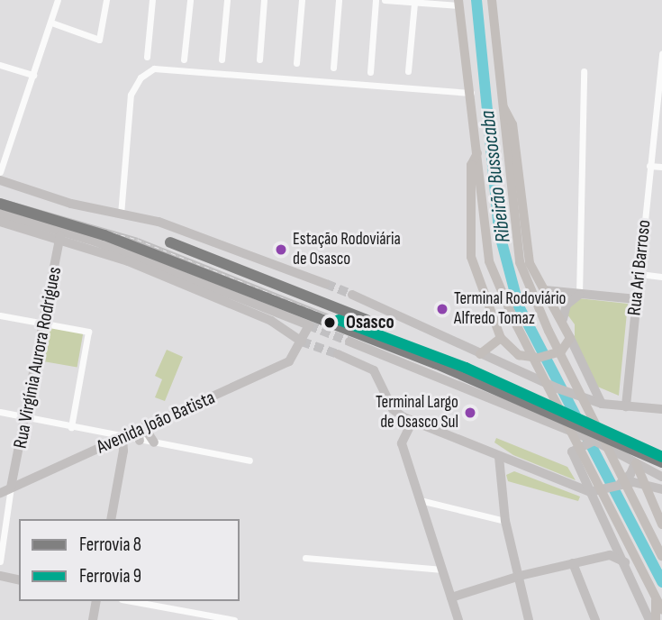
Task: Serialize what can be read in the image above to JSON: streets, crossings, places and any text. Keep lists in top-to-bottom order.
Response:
{
  "streets": {
    "main road": ["Rua Ari Barroso", "Rua Virgínia Aurora Rodrigues", "Avenida João Batista"]
  },
  "crossings": [
    ["Rua Virgínia Aurora Rodrigues", "Avenida João Batista"]
  ],
  "water": ["Ribeirão Bussocaba"],
  "places": [
    "Estação Rodoviária de Osasco",
    "Terminal Rodoviário Alfredo Tomaz",
    "Osasco",
    "Terminal Largo de Osasco Sul"
  ],
  "lines": ["rail line 8", "rail line 9"],
  "legend": ["Ferrovia 8", "Ferrovia 9"]
}
